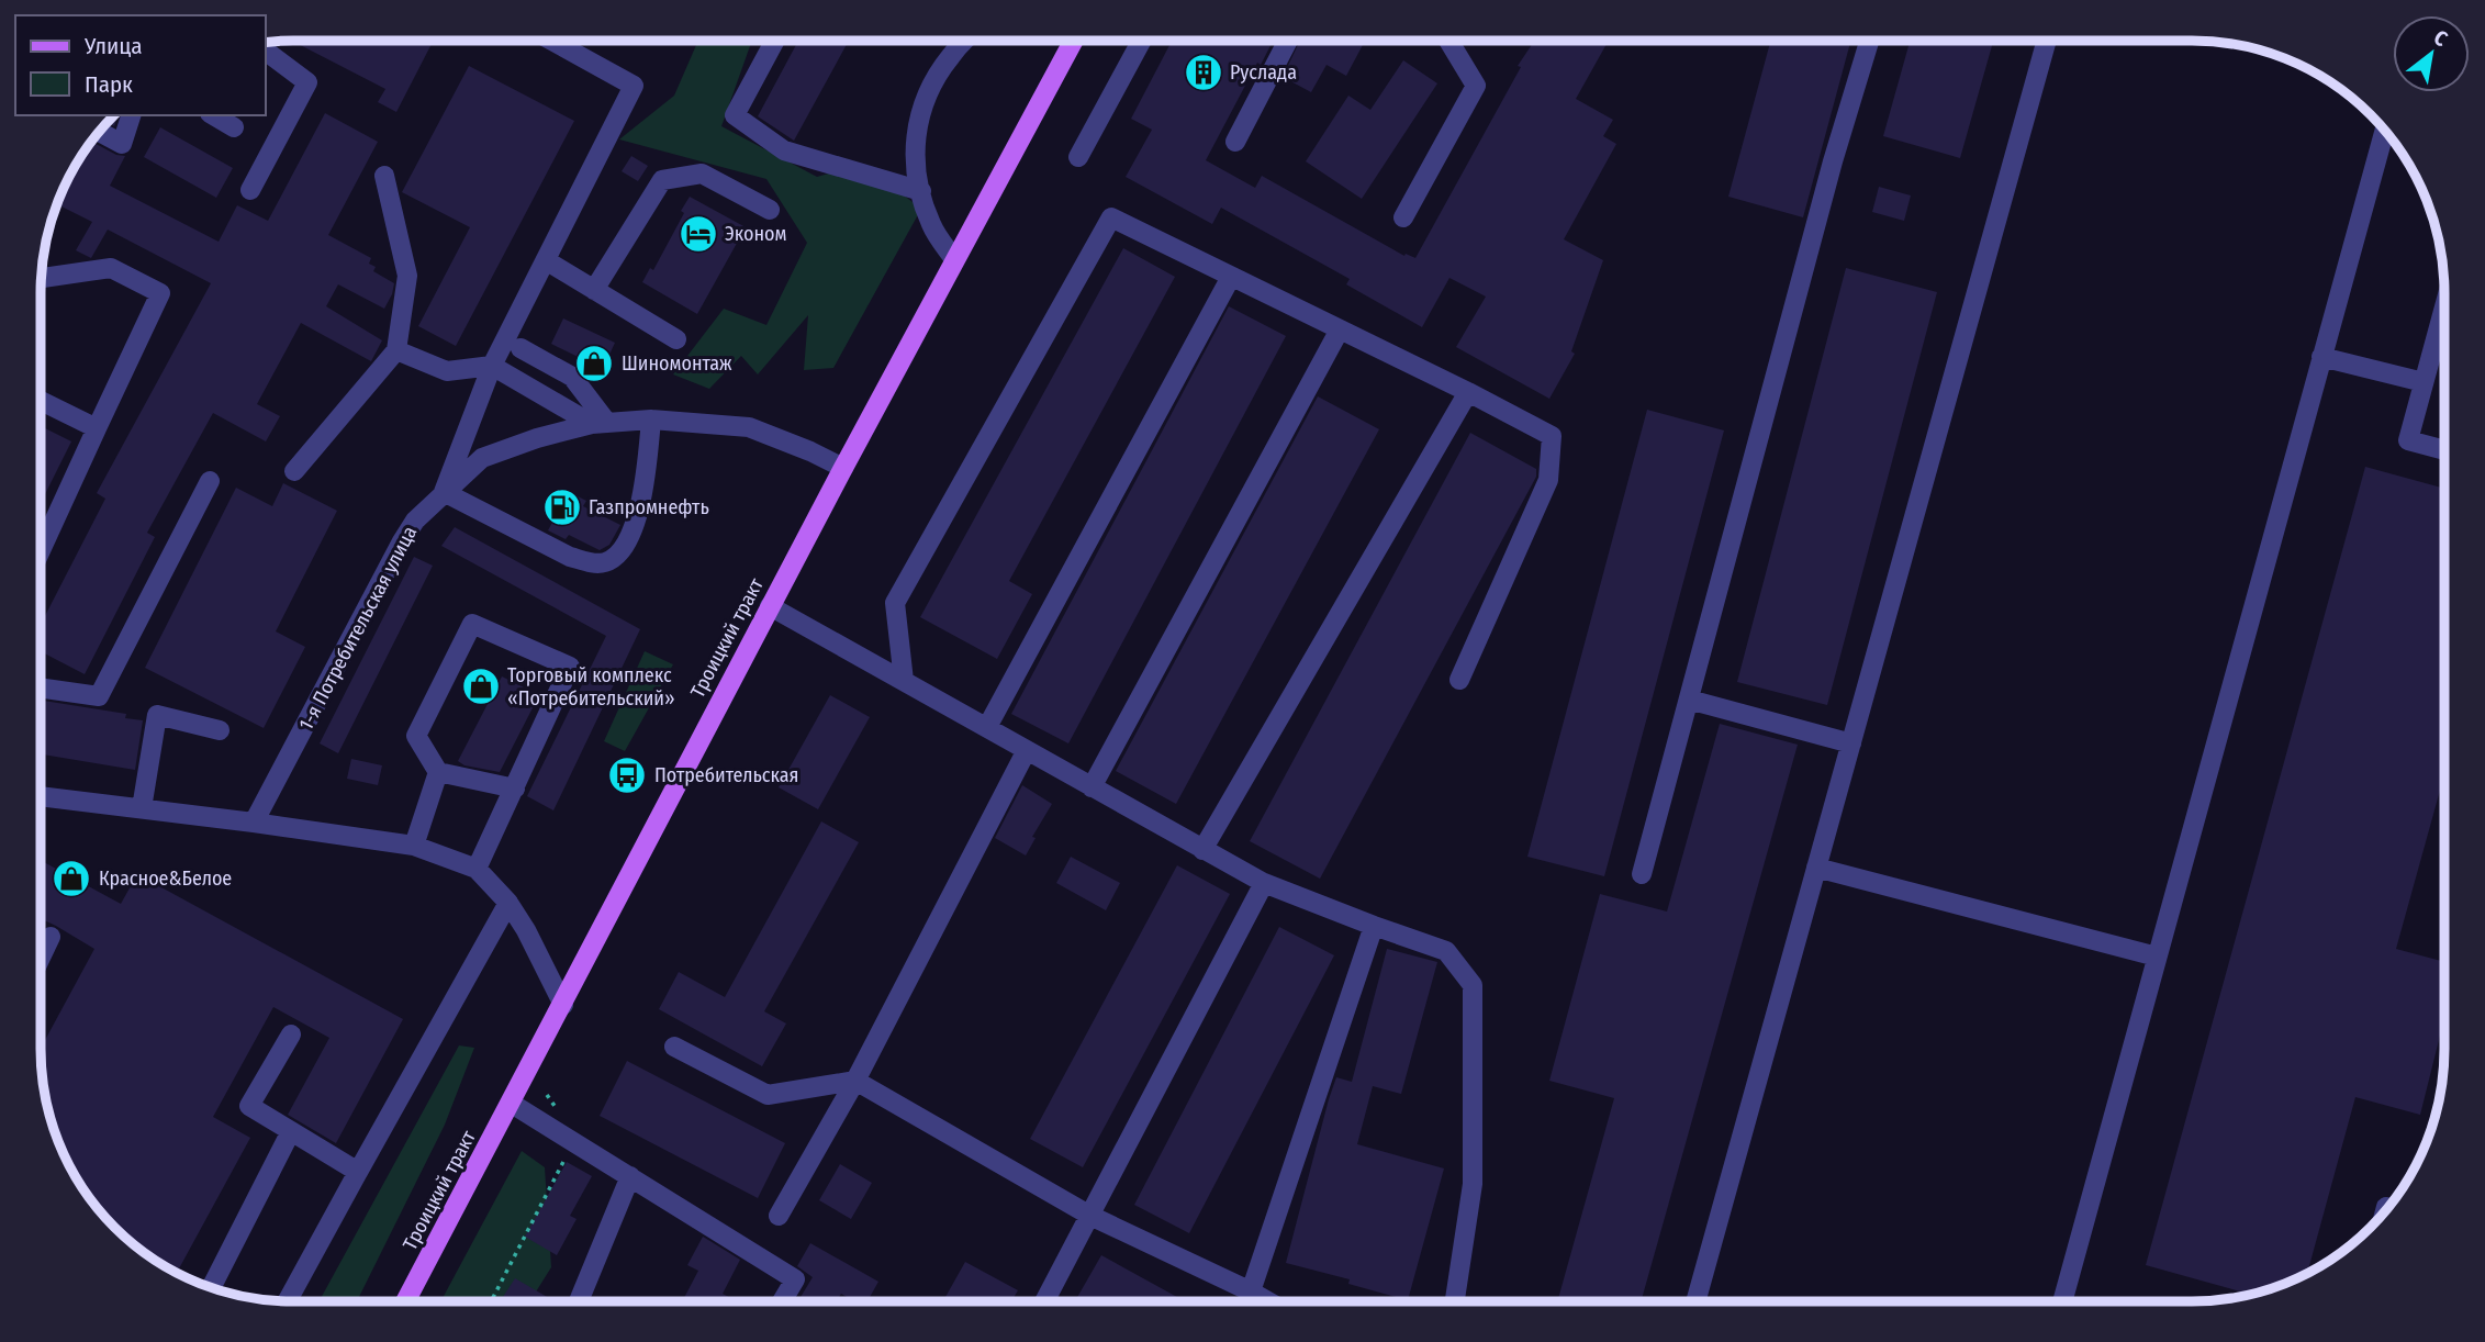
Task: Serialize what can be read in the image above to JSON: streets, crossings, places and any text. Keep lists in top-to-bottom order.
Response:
{
  "streets": {
    "main road": ["Троицкий тракт"],
    "street": ["1-я Потребительская улица"]
  },
  "crossings": [
    ["1-я Потребительская улица", "Троицкий тракт"]
  ],
  "places": {
    "building": ["Руслада"],
    "hotel": ["Эконом"],
    "shop": ["Шиномонтаж", "Торговый комплекс «Потребительский»", "Красное&Белое"],
    "fuel station": ["Газпромнефть"],
    "bus stop": ["Потребительская"]
  },
  "legend": ["Улица", "Парк"],
  "north": "top right"
}
